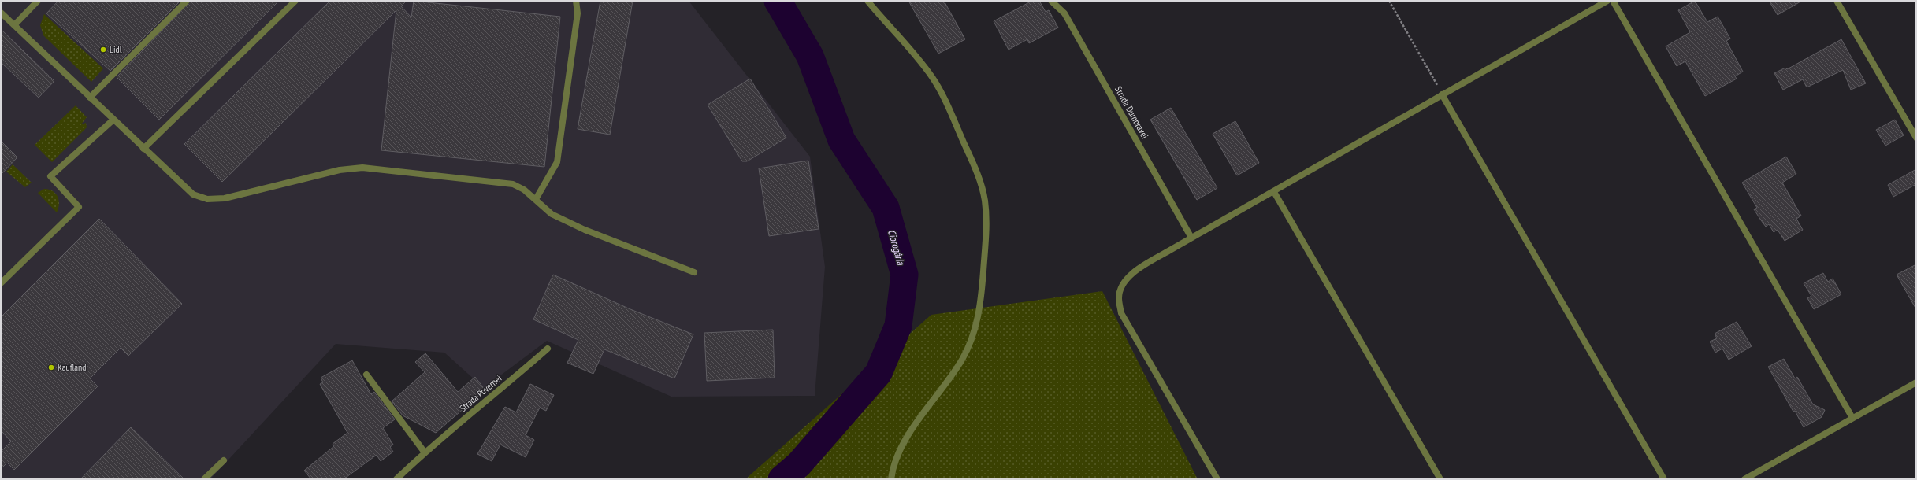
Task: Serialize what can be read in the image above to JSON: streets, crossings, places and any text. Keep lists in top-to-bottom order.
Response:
{
  "streets": {
    "street": ["Strada Dumbravei", "Strada Povernei"]
  },
  "water": ["Ciorogârla"],
  "places": ["Lidl", "Kaufland"]
}
